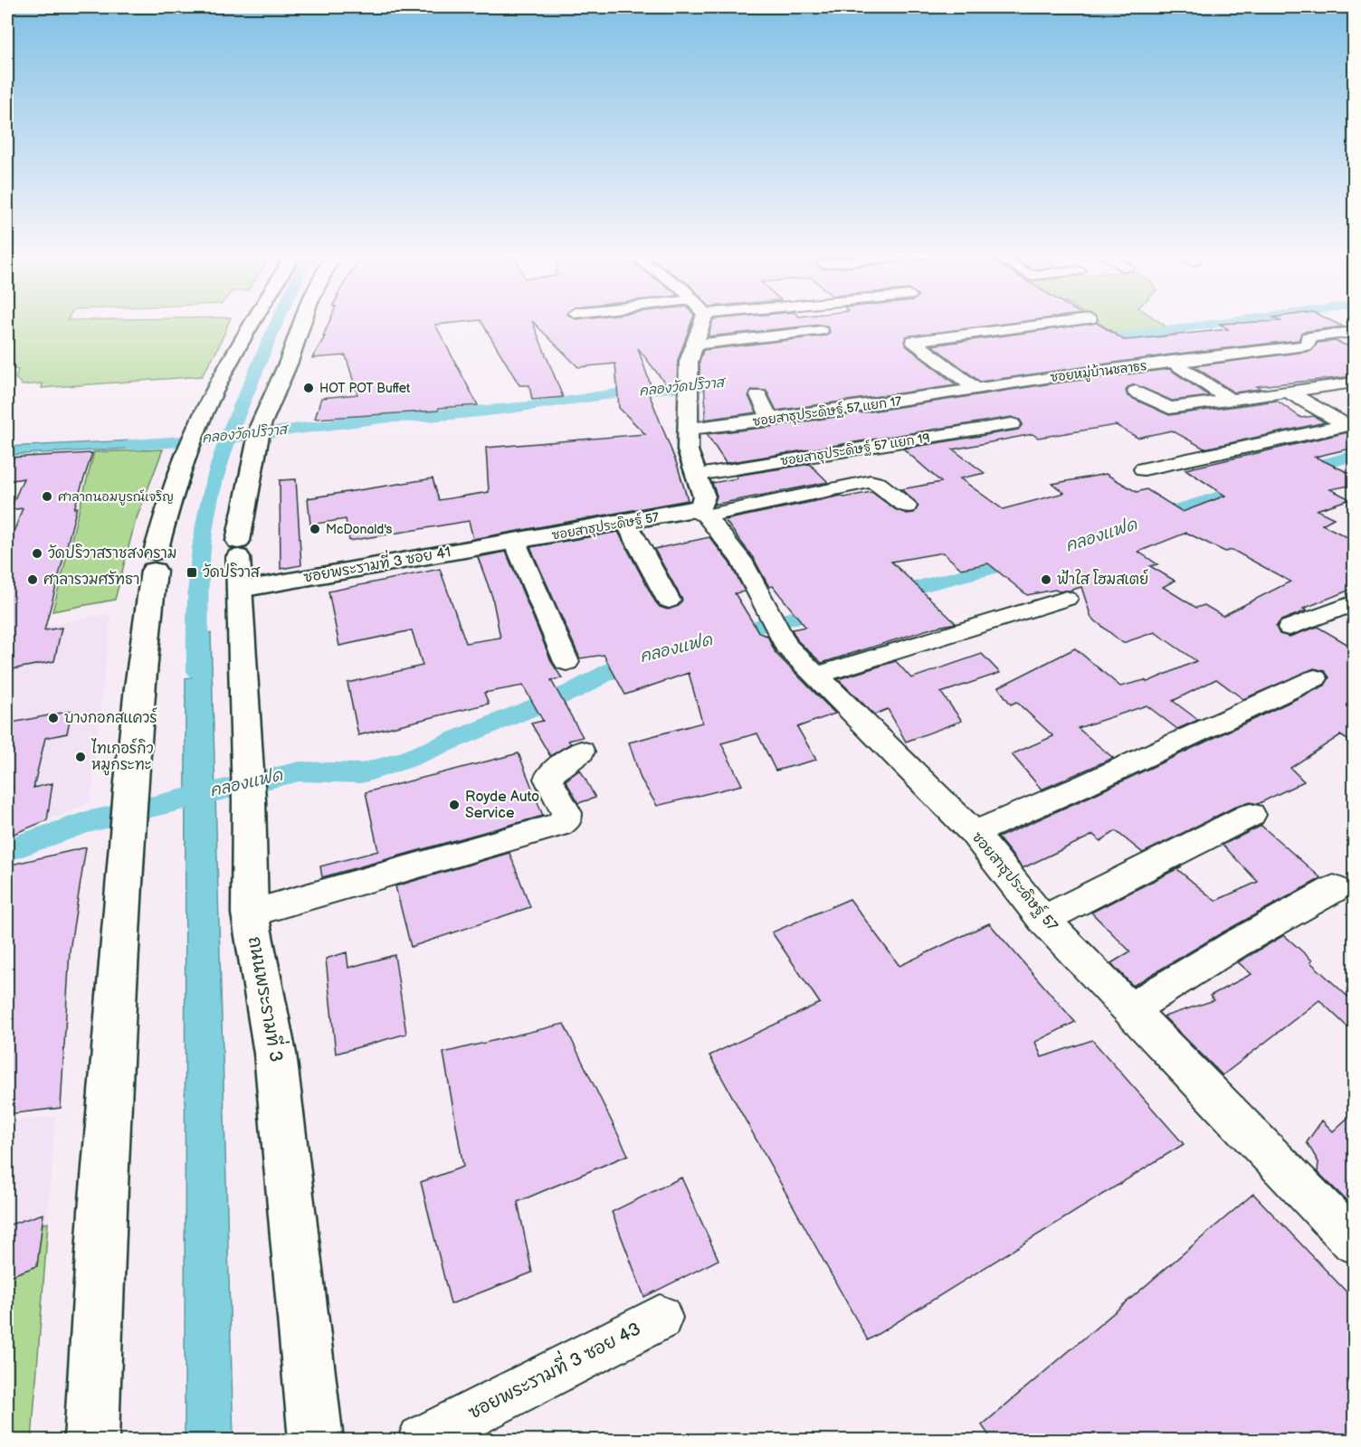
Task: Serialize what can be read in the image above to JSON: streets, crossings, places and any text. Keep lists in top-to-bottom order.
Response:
{
  "streets": {
    "main road": ["ซอยสาธุประดิษฐ์ 57", "ซอยพระรามที่ 3 ซอย 41", "ถนนพระรามที่ 3"],
    "street": [
      "ซอยหมู่บ้านชลาธร",
      "ซอยสาธุประดิษฐ์ 57 แยก 17",
      "ซอยสาธุประดิษฐ์ 57 แยก 19",
      "ซอยพระรามที่ 3 ซอย 43"
    ]
  },
  "crossings": [
    ["ซอยหมู่บ้านชลาธร", "ซอยสาธุประดิษฐ์ 57 แยก 17"],
    ["ซอยสาธุประดิษฐ์ 57", "ซอยพระรามที่ 3 ซอย 41"],
    ["ซอยพระรามที่ 3 ซอย 41", "ถนนพระรามที่ 3"]
  ],
  "water": ["คลองวัดปริวาส", "คลองแฟด"],
  "places": {
    "other": [
      "HOT POT Buffet",
      "ศาลาถนอมบูรณ์เจริญ",
      "McDonald's",
      "วัดปริวาสราชสงคราม",
      "ศาลารวมศรัทธา",
      "ฟ้าใส โฮมสเตย์",
      "บางกอกสแควร์",
      "ไทเกอร์กิว หมูกระทะ",
      "Royde Auto Service"
    ],
    "transit": ["วัดปริวาส"]
  }
}
